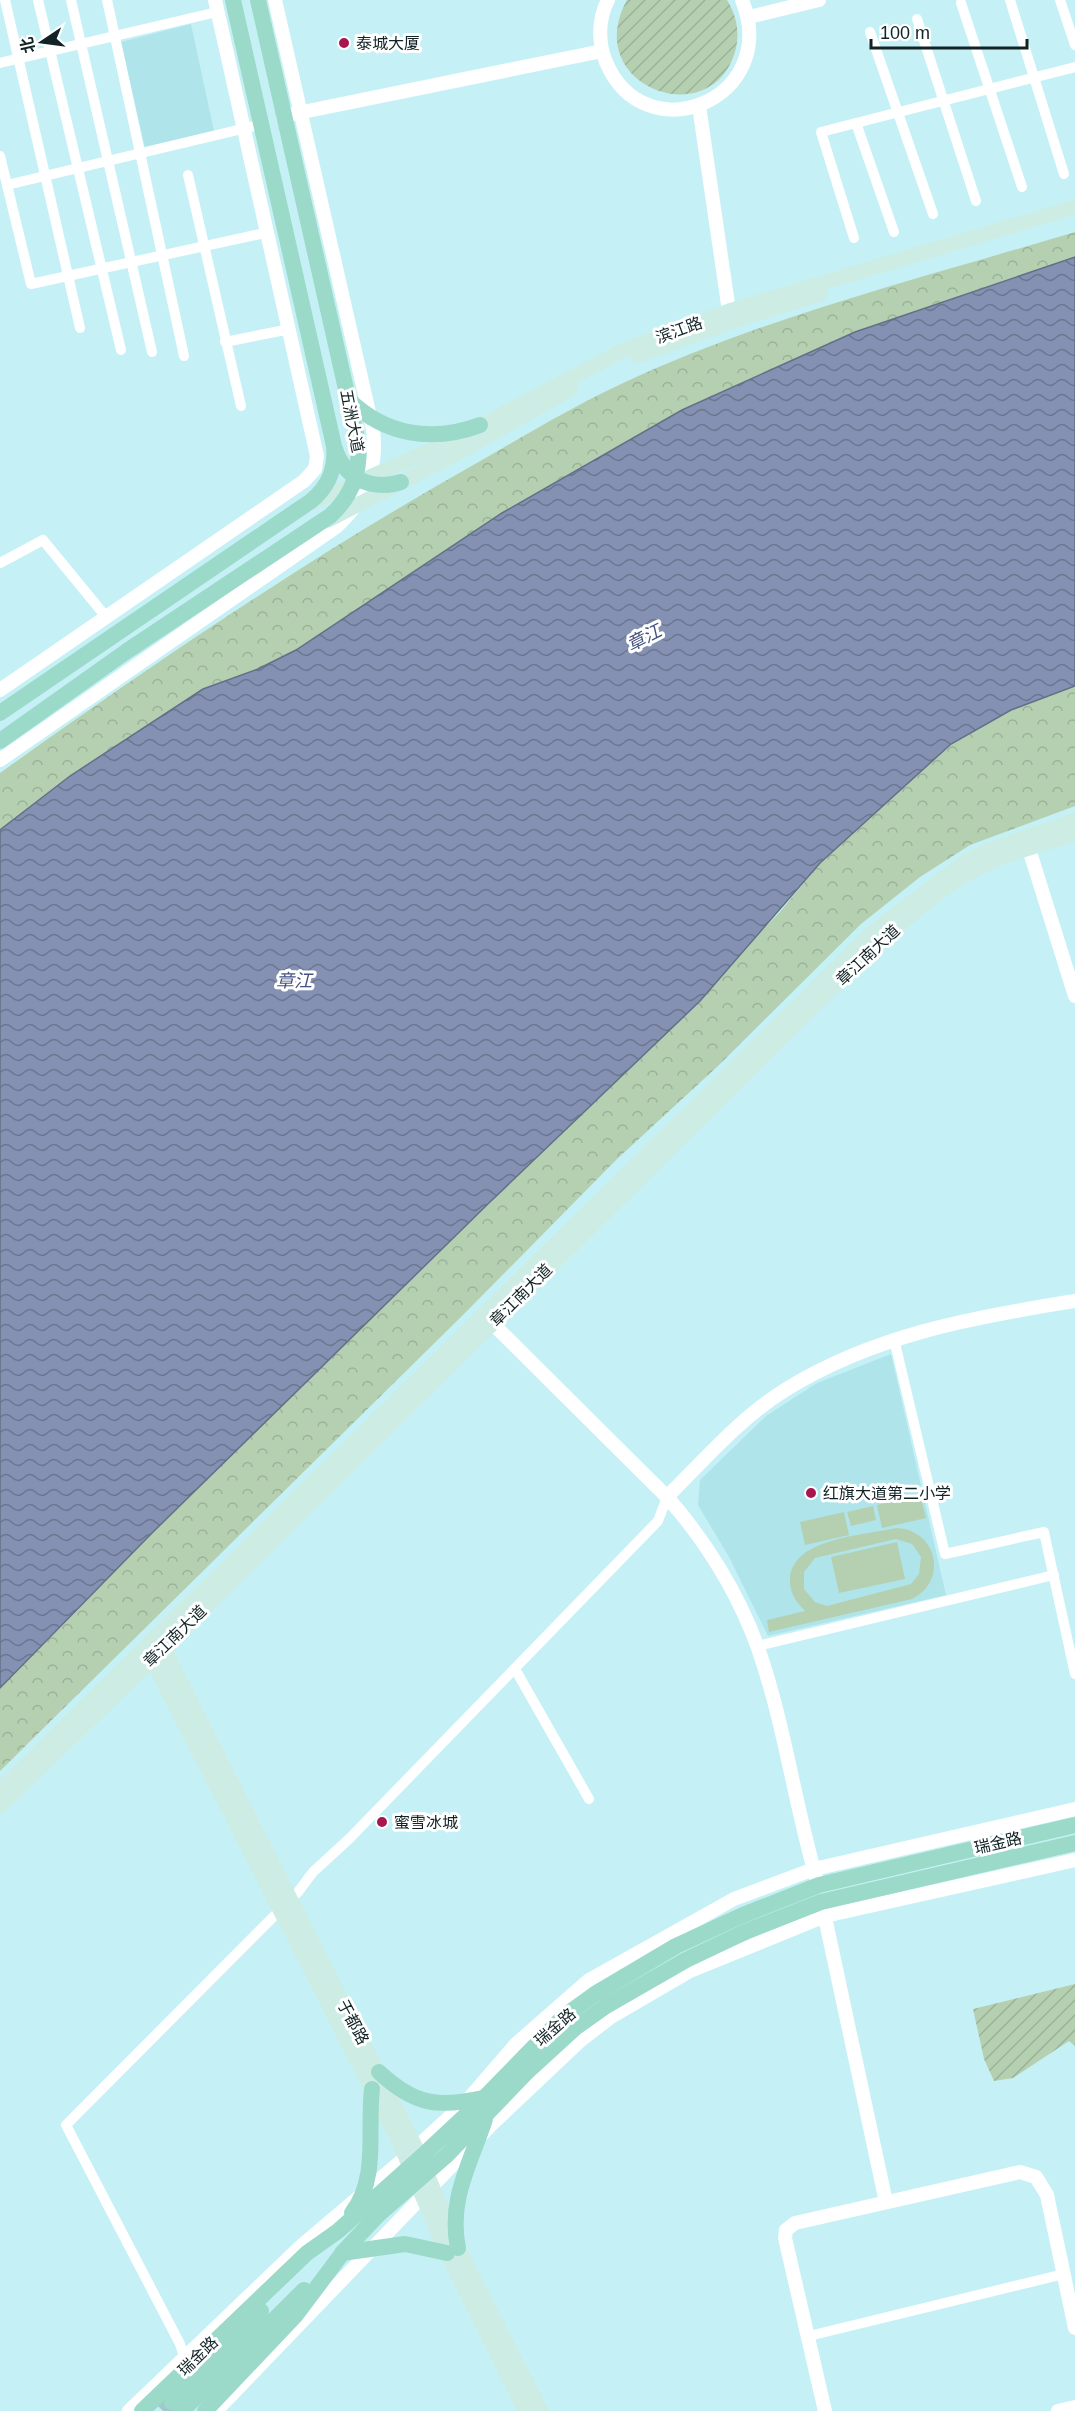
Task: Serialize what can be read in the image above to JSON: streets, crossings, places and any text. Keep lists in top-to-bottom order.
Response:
{
  "streets": {
    "main road": [
      "滨江路",
      "五洲大道",
      "章江南大道",
      "瑞金路",
      "于都路"
    ]
  },
  "crossings": [
    ["滨江路", "五洲大道"],
    ["章江南大道", "于都路"],
    ["瑞金路", "于都路"]
  ],
  "water": ["章江"],
  "places": ["泰城大厦", "红旗大道第二小学", "蜜雪冰城"],
  "scale_bar": "100 m",
  "north": "left"
}
